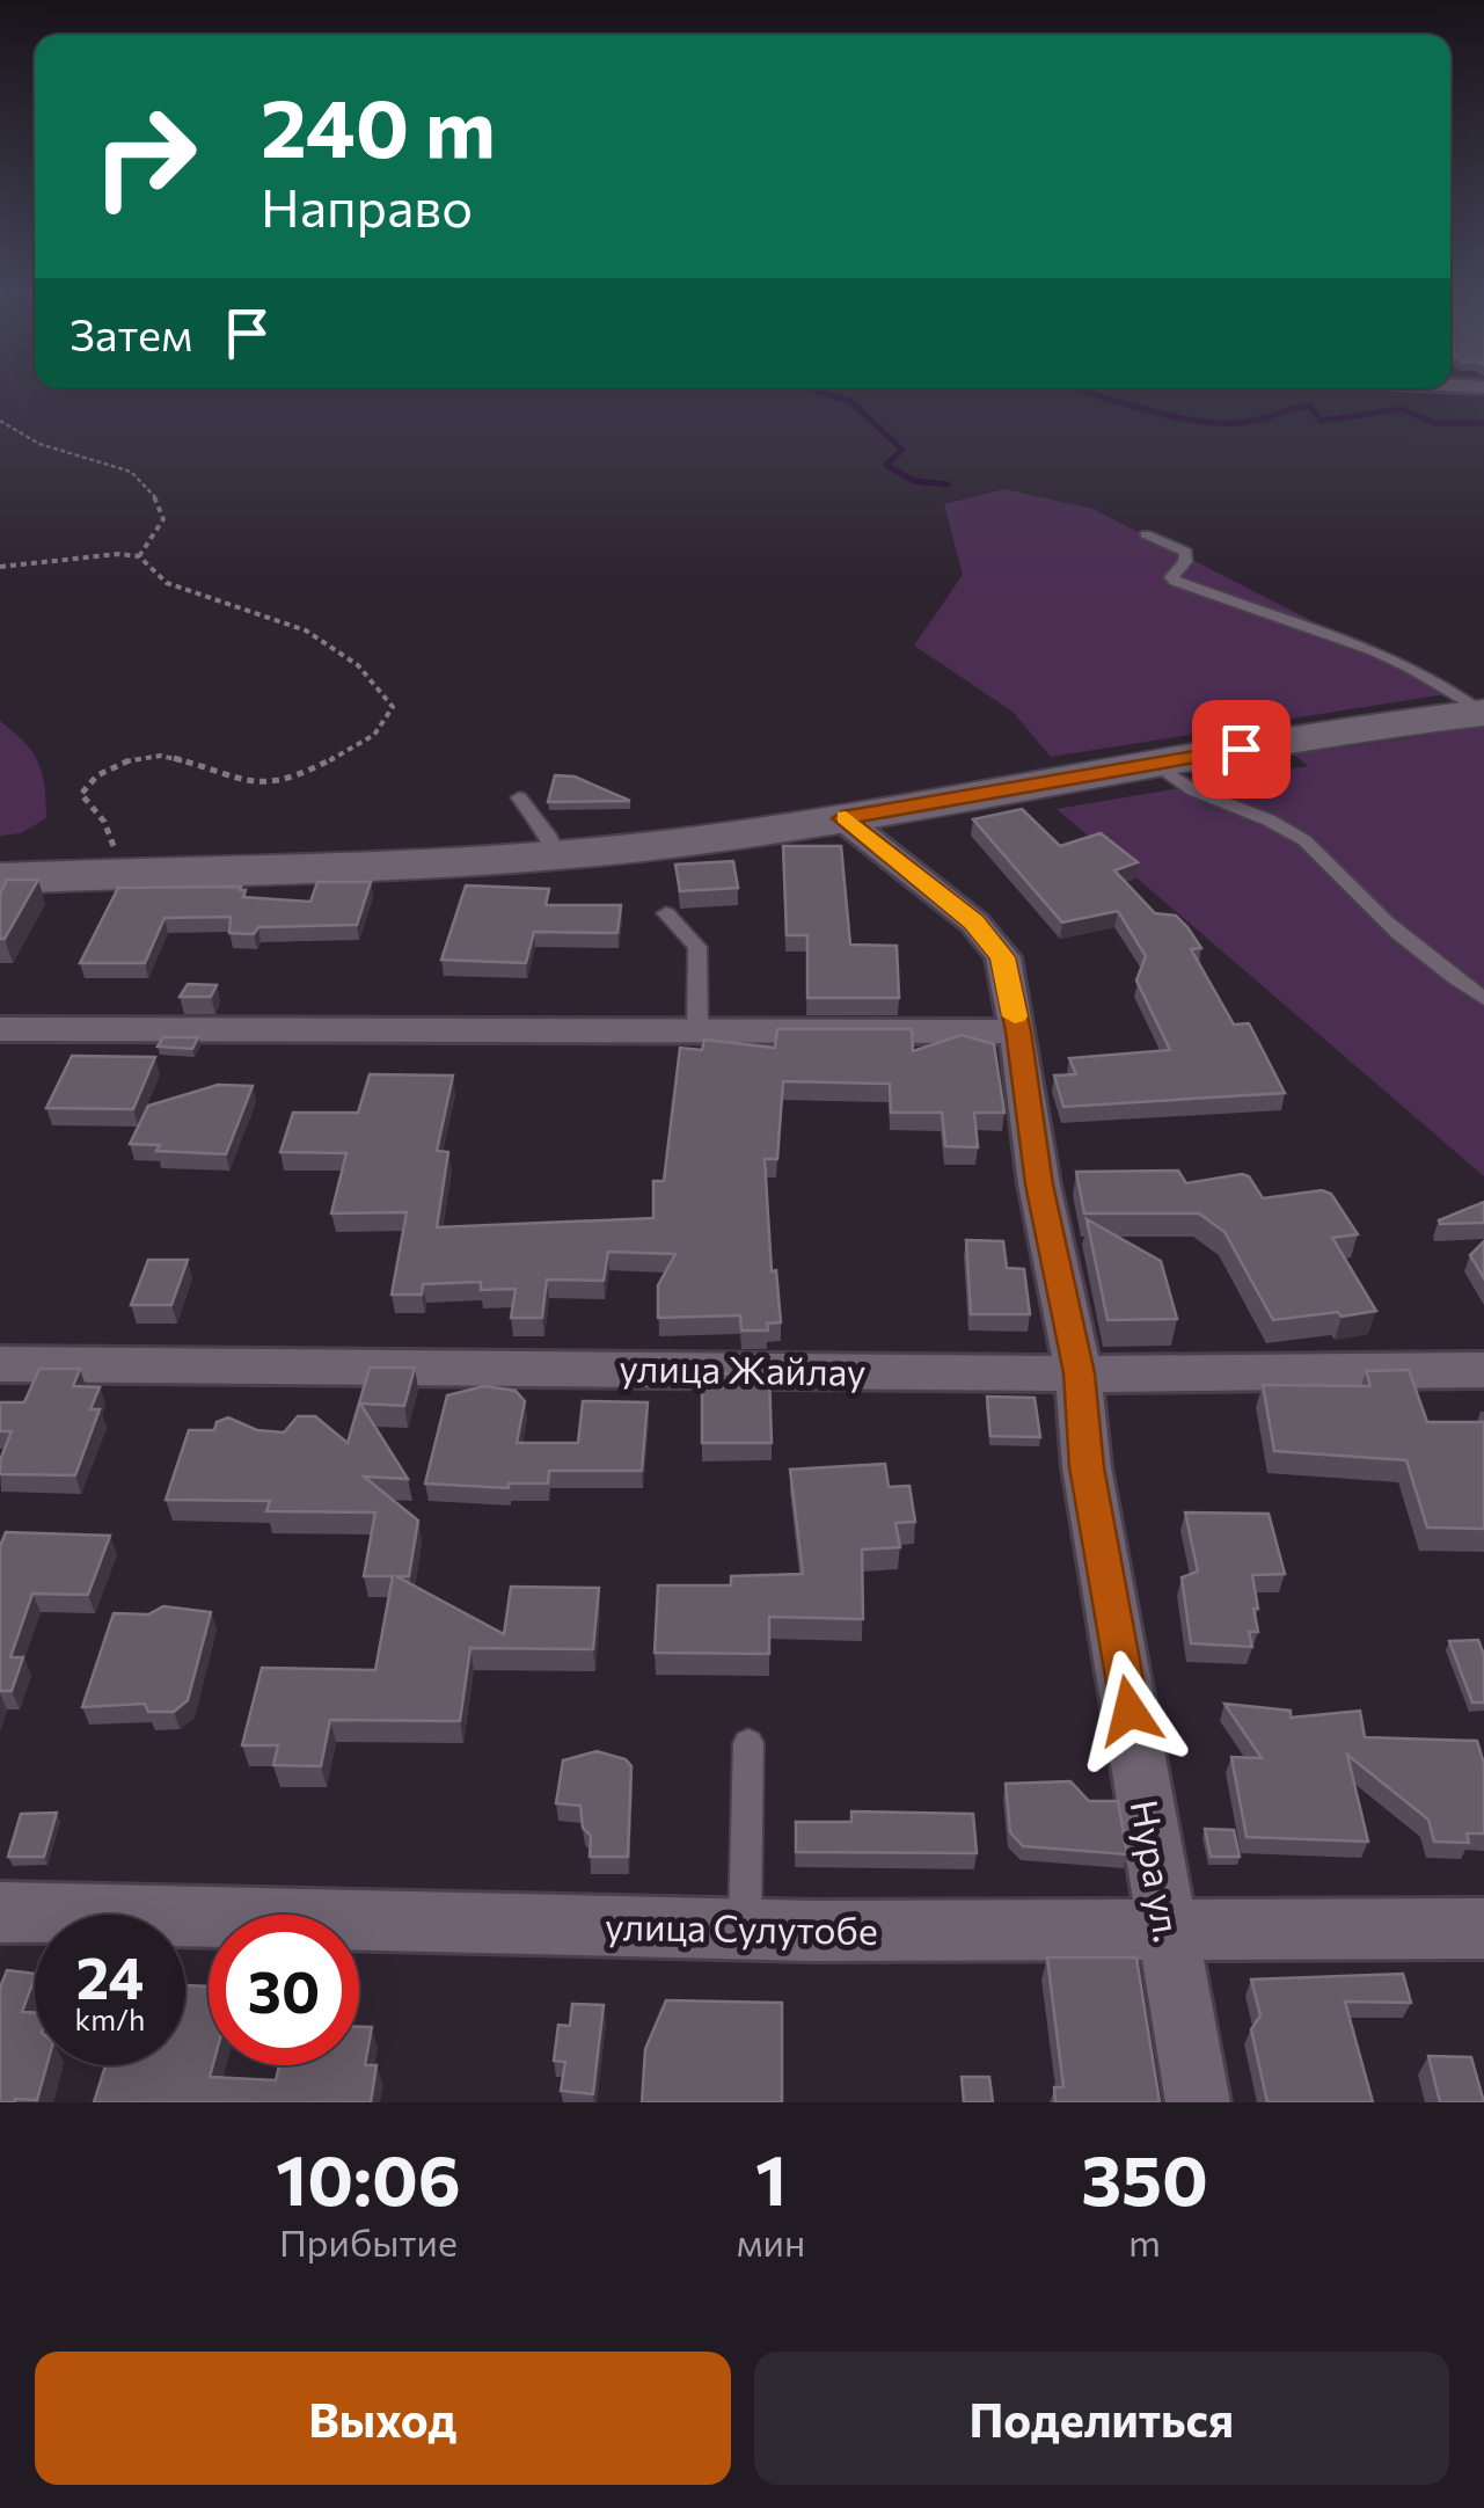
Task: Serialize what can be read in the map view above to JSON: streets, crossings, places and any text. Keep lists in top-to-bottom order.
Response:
{
  "streets": {
    "street": ["улица Жайлау", "Нура ул.", "улица Сулутобе"]
  },
  "crossings": [
    ["улица Жайлау", "Нура ул."],
    ["Нура ул.", "улица Сулутобе"]
  ],
  "page": {
    "turn": ["240 m", "Направо"],
    "then": "Затем",
    "speed": "24 km/h",
    "limit": "30",
    "eta": [
      "10:06",
      "Прибытие",
      "1",
      "мин",
      "350",
      "m"
    ],
    "buttons": ["Выход", "Поделиться"]
  }
}
